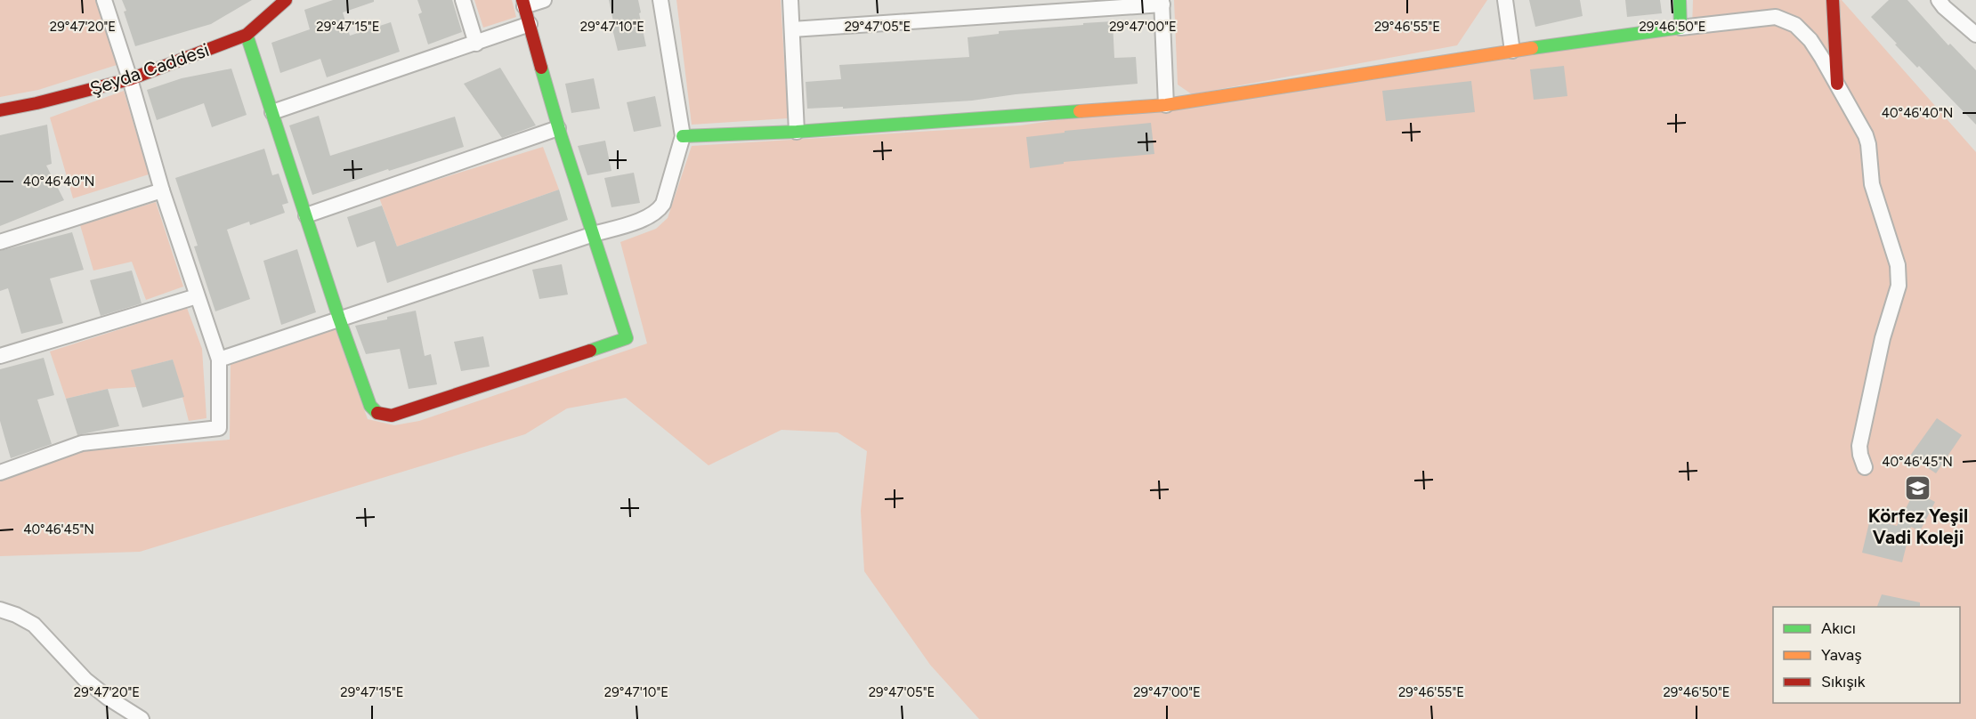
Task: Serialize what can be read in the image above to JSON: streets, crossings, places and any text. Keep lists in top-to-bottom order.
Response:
{
  "streets": {
    "street": ["Şeyda Caddesi"]
  },
  "places": {
    "school or university": ["Körfez Yeşil Vadi Koleji"]
  },
  "legend": ["Akıcı", "Yavaş", "Sıkışık"],
  "coordinates": [
    "29°47'20\"E",
    "29°47'15\"E",
    "29°47'10\"E",
    "29°47'05\"E",
    "29°47'00\"E",
    "29°46'55\"E",
    "29°46'50\"E",
    "40°46'40\"N",
    "40°46'45\"N"
  ]
}
